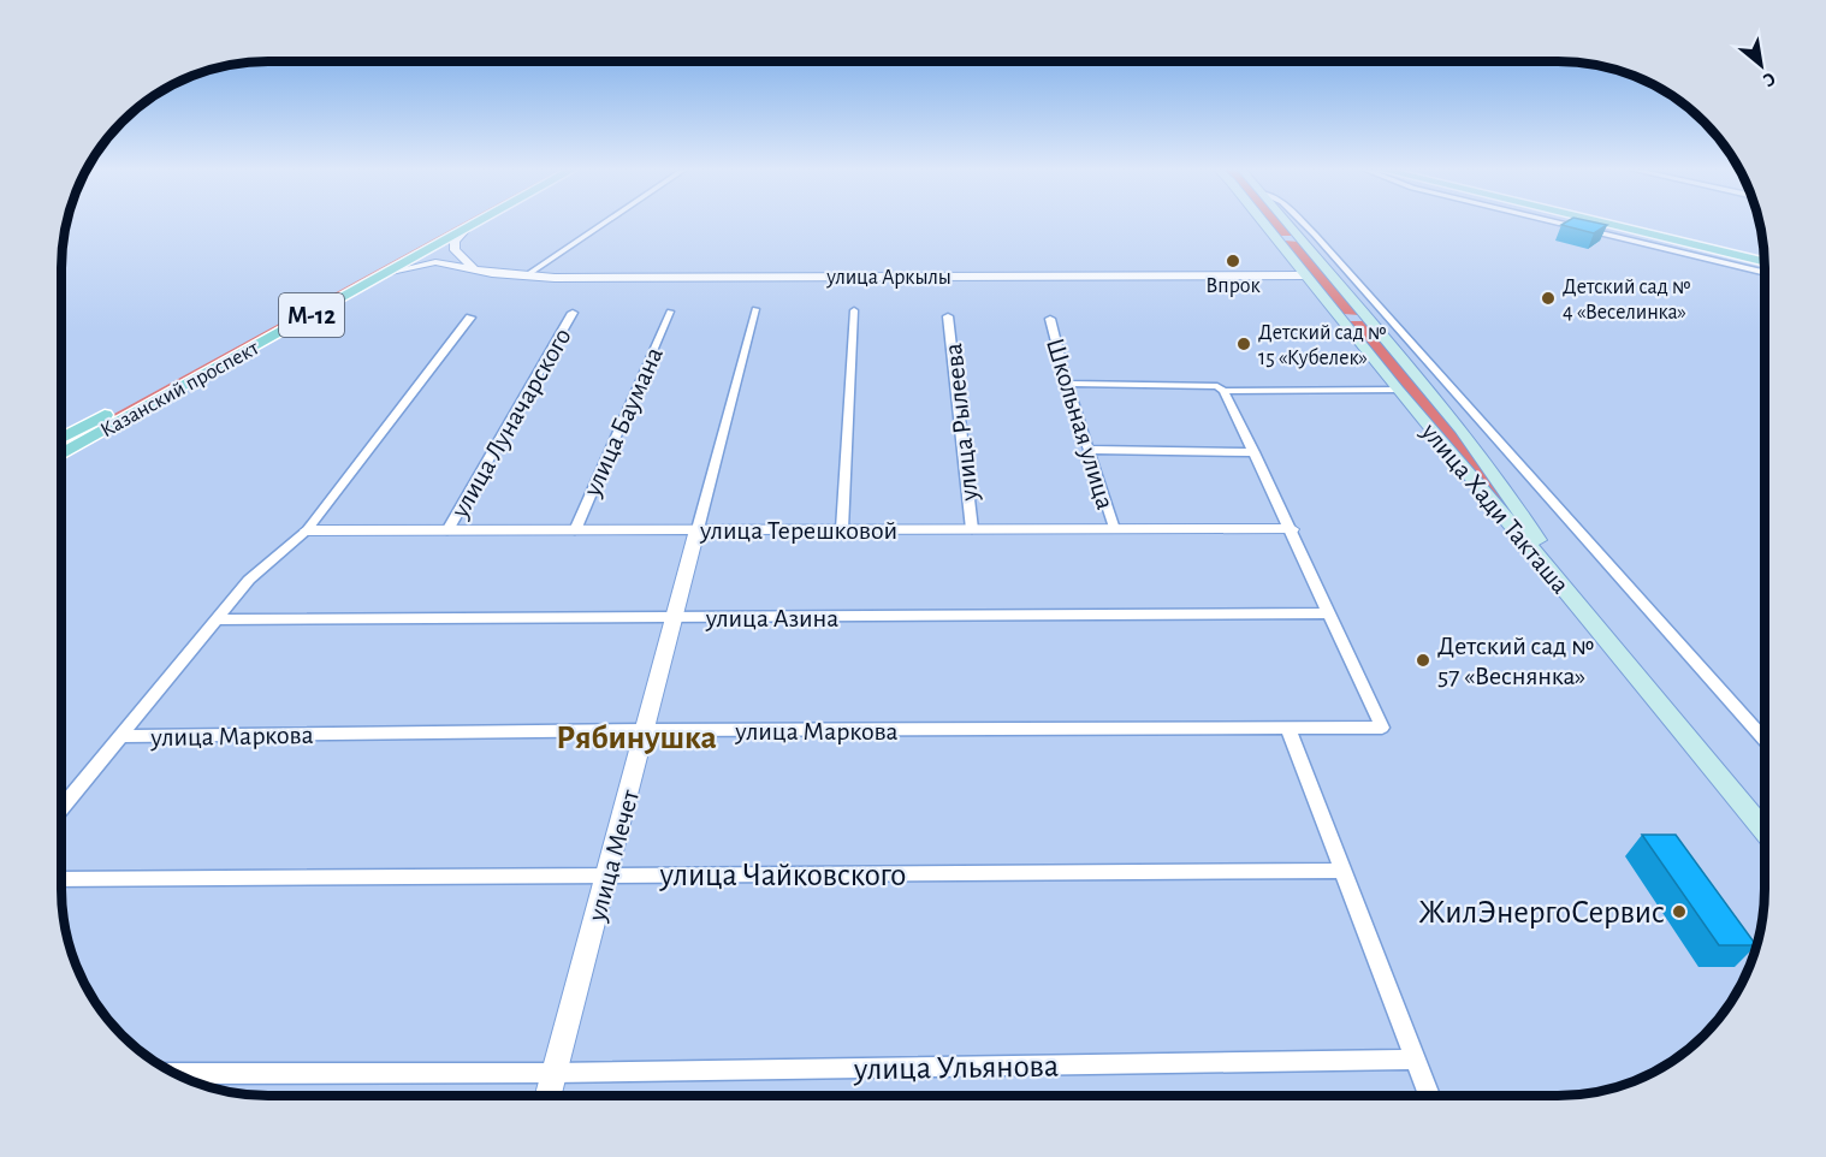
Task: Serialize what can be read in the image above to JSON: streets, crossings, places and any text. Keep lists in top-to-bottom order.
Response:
{
  "streets": {
    "main road": ["М-12", "Казанский проспект", "улица Хади Такташа"],
    "street": [
      "улица Аркылы",
      "улица Баумана",
      "улица Луначарского",
      "улица Рылеева",
      "Школьная улица",
      "улица Терешковой",
      "улица Азина",
      "улица Маркова",
      "улица Мечет",
      "улица Чайковского",
      "улица Ульянова"
    ]
  },
  "crossings": [
    ["улица Аркылы", "Казанский проспект"],
    ["улица Аркылы", "улица Хади Такташа"],
    ["улица Баумана", "улица Терешковой"],
    ["улица Луначарского", "улица Терешковой"],
    ["улица Рылеева", "улица Терешковой"],
    ["Школьная улица", "улица Терешковой"],
    ["улица Терешковой", "улица Мечет"],
    ["улица Азина", "улица Маркова"],
    ["улица Азина", "улица Мечет"],
    ["улица Маркова", "улица Мечет"],
    ["улица Мечет", "улица Чайковского"],
    ["улица Мечет", "улица Ульянова"]
  ],
  "districts": ["Рябинушка"],
  "places": [
    "Впрок",
    "Детский сад № 4 «Веселинка»",
    "Детский сад № 15 «Кубелек»",
    "Детский сад № 57 «Веснянка»",
    "ЖилЭнергоСервис"
  ],
  "north": "bottom right"
}
